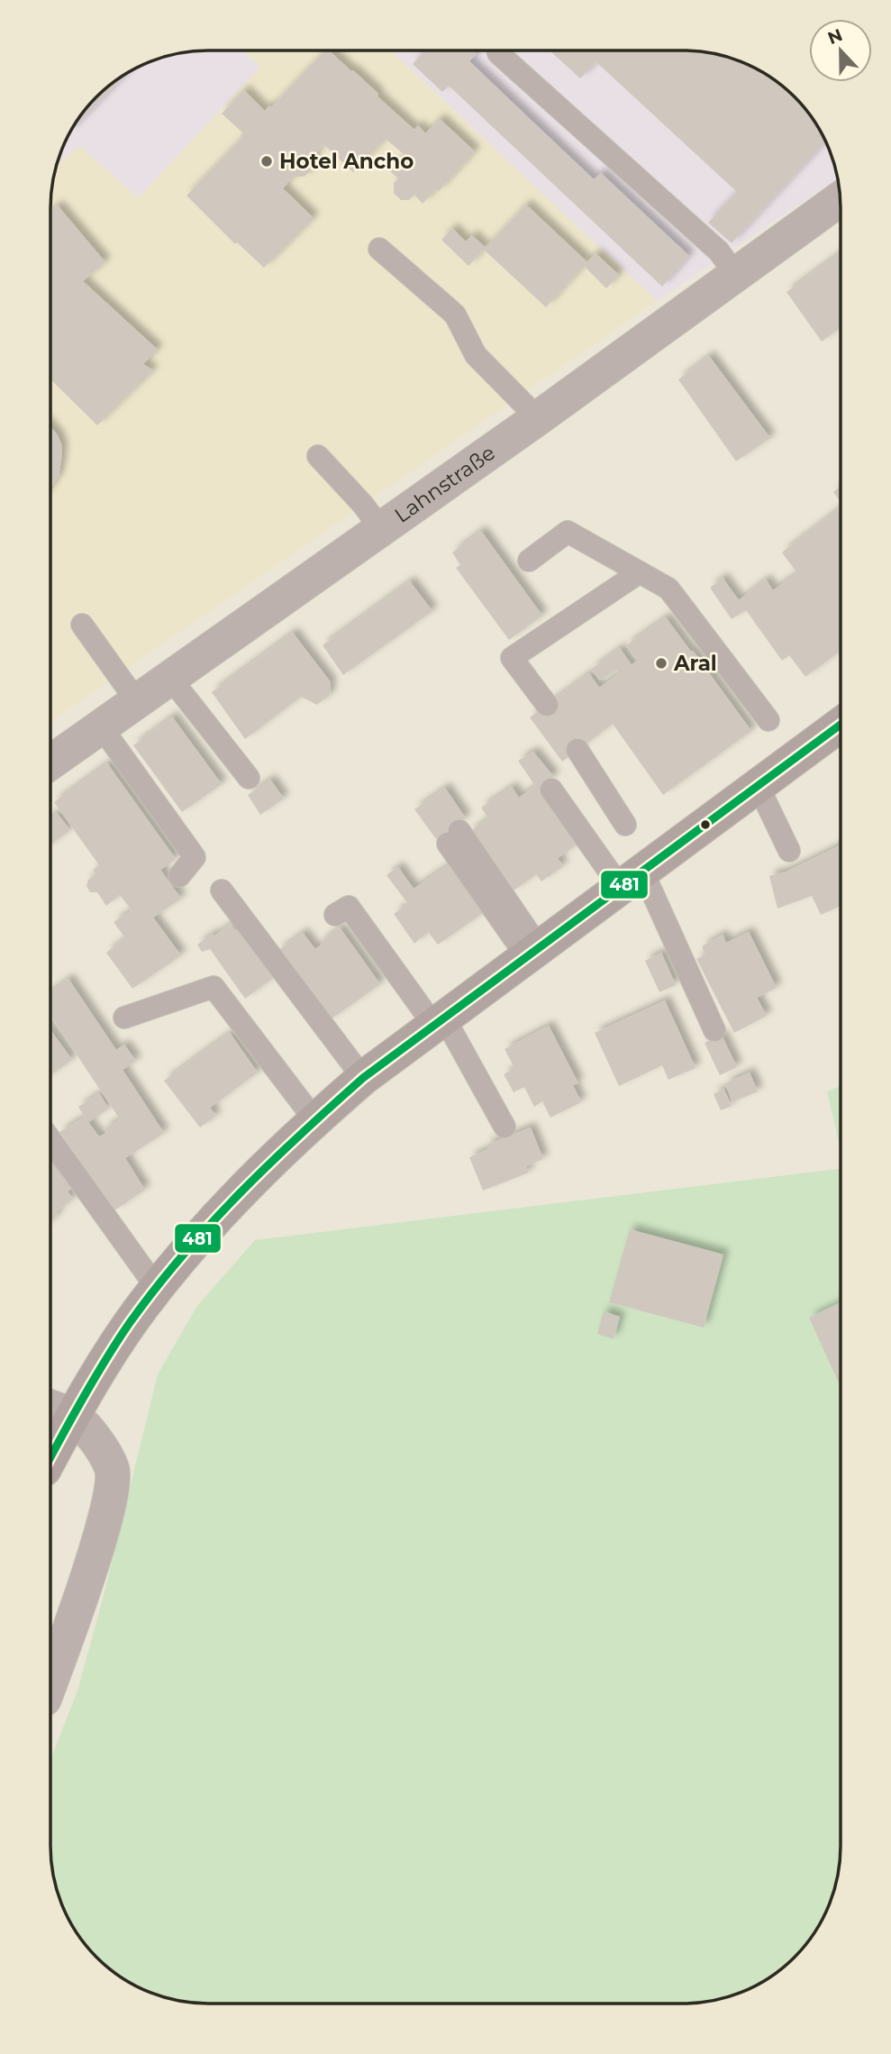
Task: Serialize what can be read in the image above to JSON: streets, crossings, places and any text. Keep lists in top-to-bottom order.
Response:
{
  "streets": {
    "street": ["Lahnstraße"]
  },
  "places": ["Hotel Ancho", "Aral"],
  "lines": ["transit line 481"],
  "north": "top"
}
